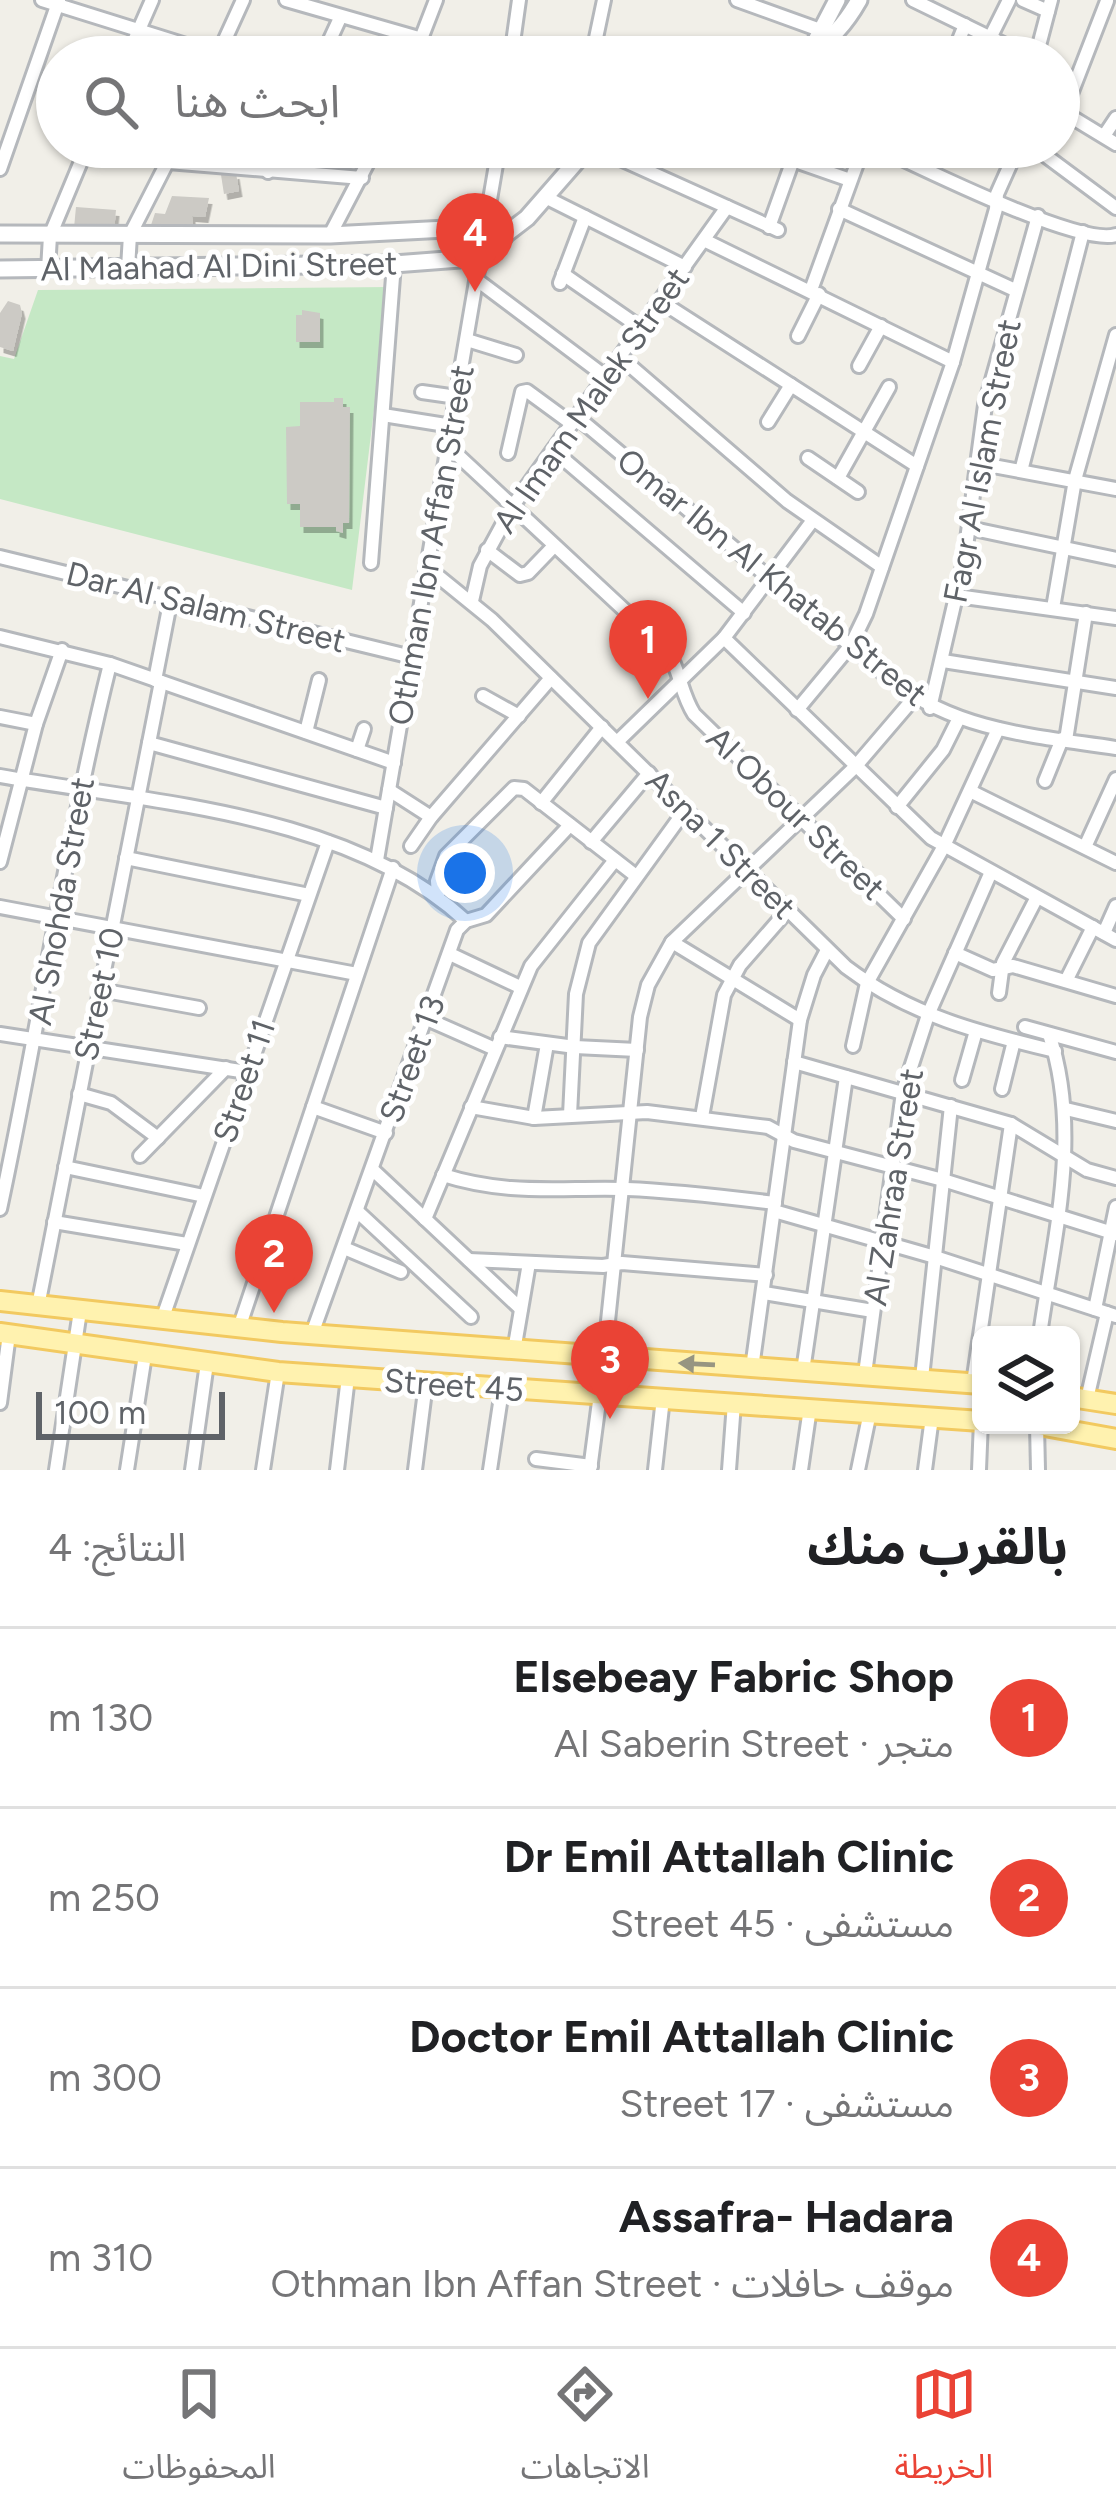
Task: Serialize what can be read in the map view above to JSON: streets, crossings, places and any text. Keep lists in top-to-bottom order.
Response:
{
  "streets": {
    "main road": ["Street 45"],
    "street": [
      "Al Maahad Al Dini Street",
      "Al Imam Malek Street",
      "Fagr Al Islam Street",
      "Othman Ibn Affan Street",
      "Omar Ibn Al Khatab Street",
      "Dar Al Salam Street",
      "Al Obour Street",
      "Asna 1 Street",
      "Al Shohda Street",
      "Street 10",
      "Street 13",
      "Street 11",
      "Al Zahraa Street"
    ]
  },
  "crossings": [
    ["Al Maahad Al Dini Street", "Othman Ibn Affan Street"],
    ["Al Imam Malek Street", "Omar Ibn Al Khatab Street"],
    ["Al Imam Malek Street", "Al Obour Street"],
    ["Al Imam Malek Street", "Asna 1 Street"],
    ["Fagr Al Islam Street", "Omar Ibn Al Khatab Street"],
    ["Othman Ibn Affan Street", "Dar Al Salam Street"],
    ["Othman Ibn Affan Street", "Al Obour Street"],
    ["Othman Ibn Affan Street", "Asna 1 Street"],
    ["Dar Al Salam Street", "Street 10"],
    ["Asna 1 Street", "Al Zahraa Street"],
    ["Street 10", "Street 45"],
    ["Street 13", "Street 45"],
    ["Street 11", "Street 45"],
    ["Al Zahraa Street", "Street 45"]
  ],
  "scale_bar": "100 m",
  "page": {
    "search": "ابحث هنا",
    "pins": [
      "4",
      "1",
      "2",
      "3"
    ],
    "scale": "100 m",
    "heading": ["بالقرب منك", "النتائج: 4"],
    "list": [
      {
        "mark": "1",
        "name": "Elsebeay Fabric Shop",
        "note": "متجر · Al Saberin Street",
        "value": "130 m"
      },
      {
        "mark": "2",
        "name": "Dr Emil Attallah Clinic",
        "note": "مستشفى · Street 45",
        "value": "250 m"
      },
      {
        "mark": "3",
        "name": "Doctor Emil Attallah Clinic",
        "note": "مستشفى · Street 17",
        "value": "300 m"
      },
      {
        "mark": "4",
        "name": "Assafra- Hadara",
        "note": "موقف حافلات · Othman Ibn Affan Street",
        "value": "310 m"
      }
    ],
    "nav": ["الخريطة", "الاتجاهات", "المحفوظات"]
  }
}
